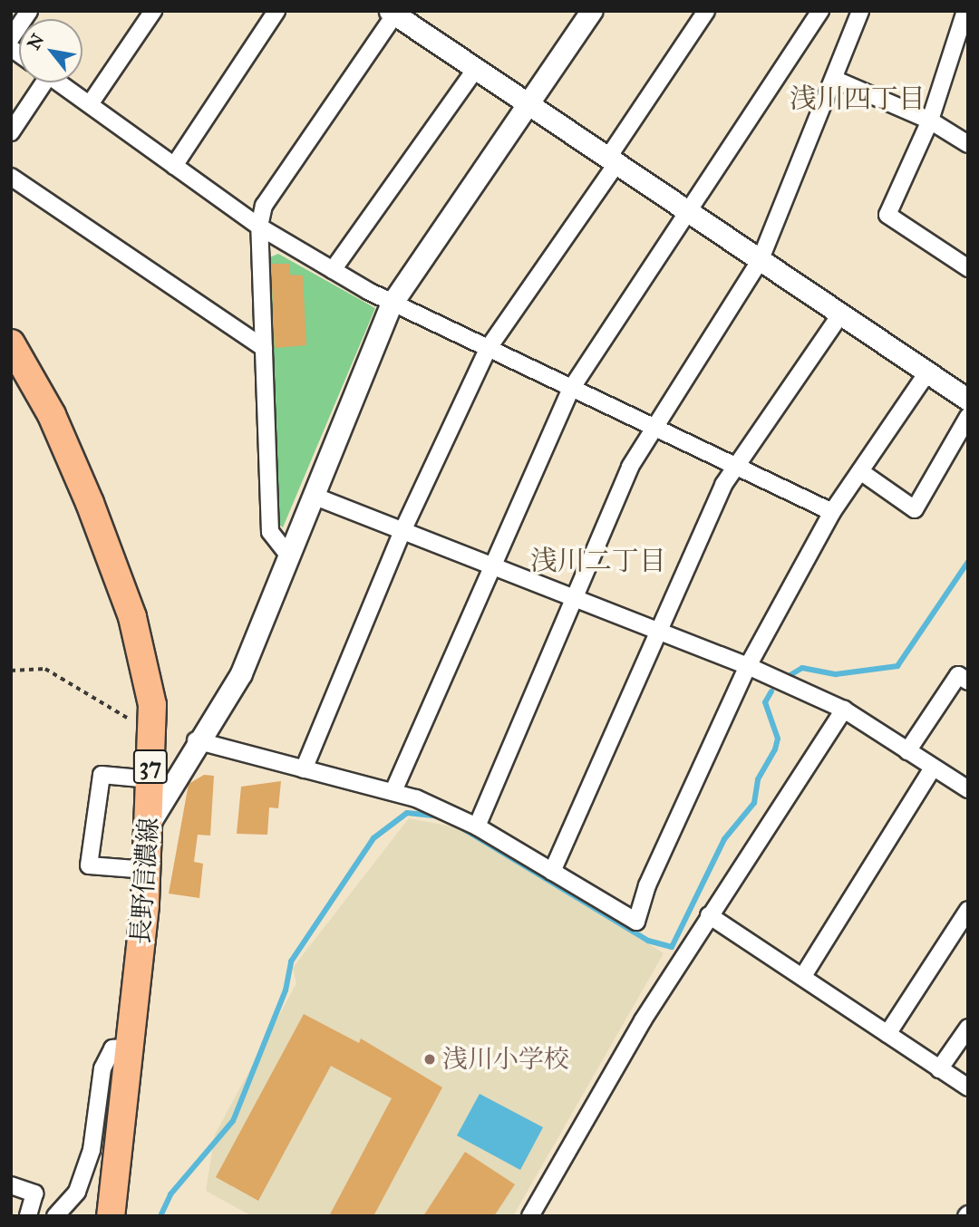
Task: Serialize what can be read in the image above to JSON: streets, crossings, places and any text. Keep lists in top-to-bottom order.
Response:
{
  "streets": {
    "main road": ["37", "長野信濃線"]
  },
  "districts": ["浅川四丁目", "浅川二丁目"],
  "places": ["浅川小学校"],
  "north": "top left"
}
